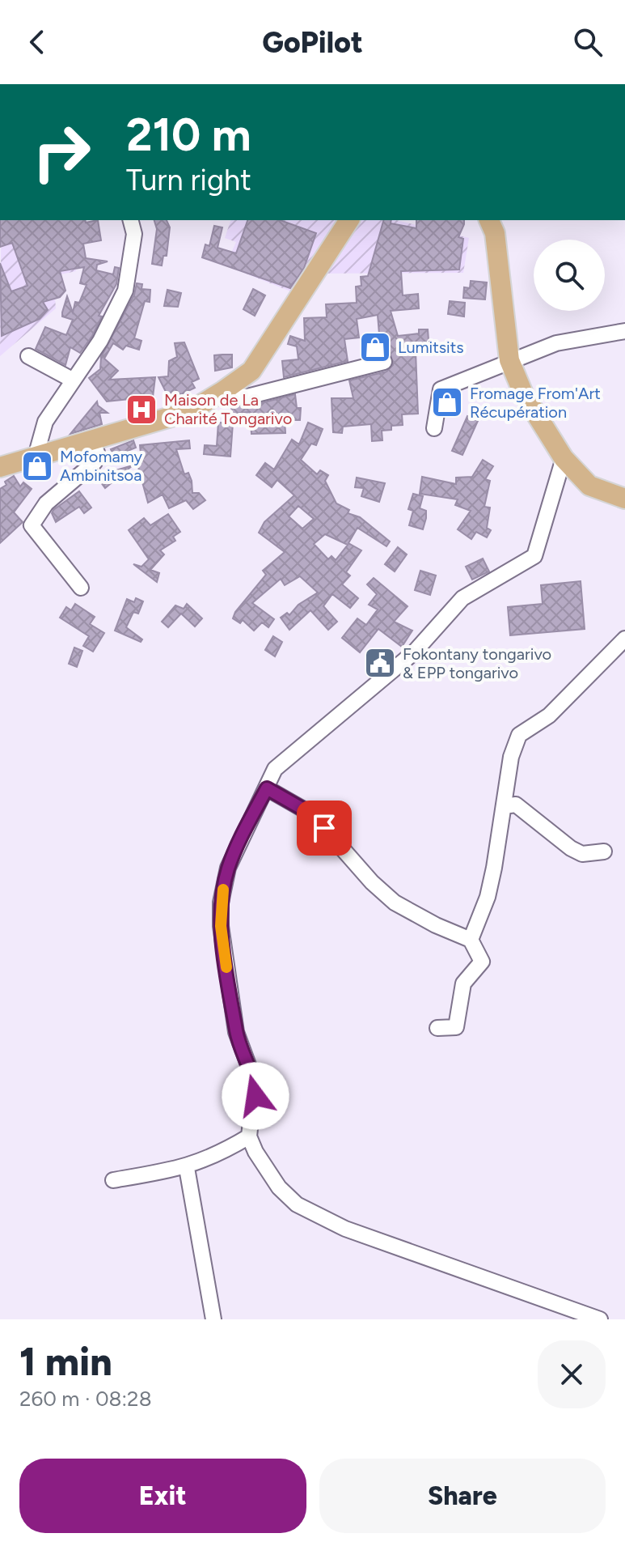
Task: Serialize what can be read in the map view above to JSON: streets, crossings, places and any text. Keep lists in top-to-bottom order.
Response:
{
  "places": {
    "shop": ["Lumitsits", "Fromage From'Art Récupération", "Mofomamy Ambinitsoa"],
    "hospital": ["Maison de La Charité Tongarivo"],
    "public building": ["Fokontany tongarivo & EPP tongarivo"]
  },
  "page": {
    "header": "GoPilot",
    "turn": ["210 m", "Turn right"],
    "heading": ["1 min", "260 m · 08:28"],
    "buttons": ["Exit", "Share"]
  }
}
